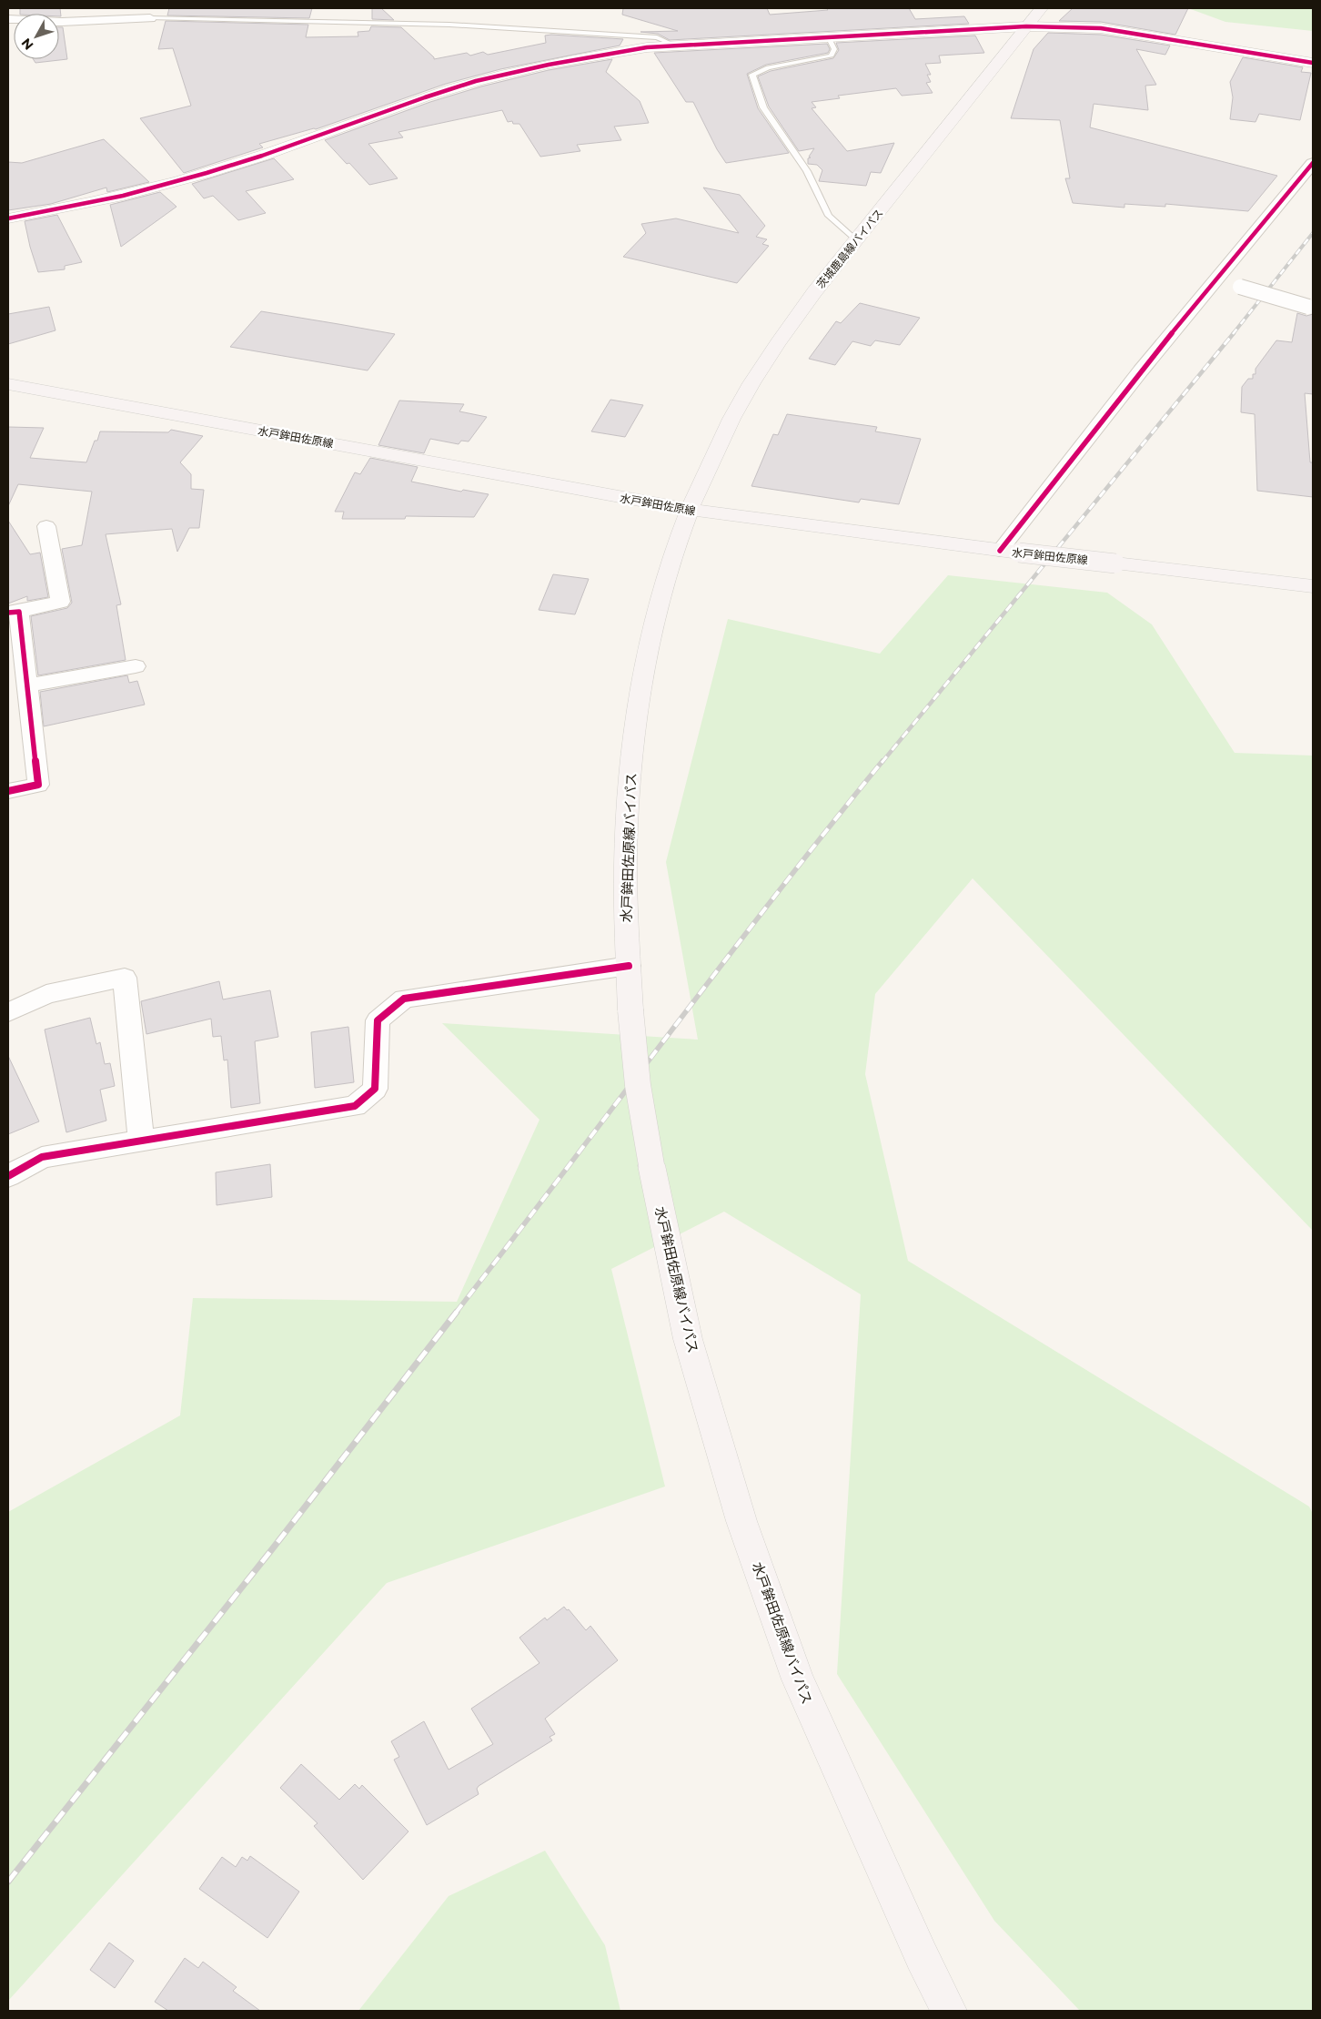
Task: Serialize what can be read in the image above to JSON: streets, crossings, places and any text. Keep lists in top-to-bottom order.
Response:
{
  "streets": {
    "main road": ["茨城鹿島線バイパス", "水戸鉾田佐原線", "水戸鉾田佐原線バイパス"]
  },
  "crossings": [
    ["茨城鹿島線バイパス", "水戸鉾田佐原線"],
    ["茨城鹿島線バイパス", "水戸鉾田佐原線バイパス"],
    ["水戸鉾田佐原線", "水戸鉾田佐原線バイパス"]
  ],
  "north": "bottom left"
}
